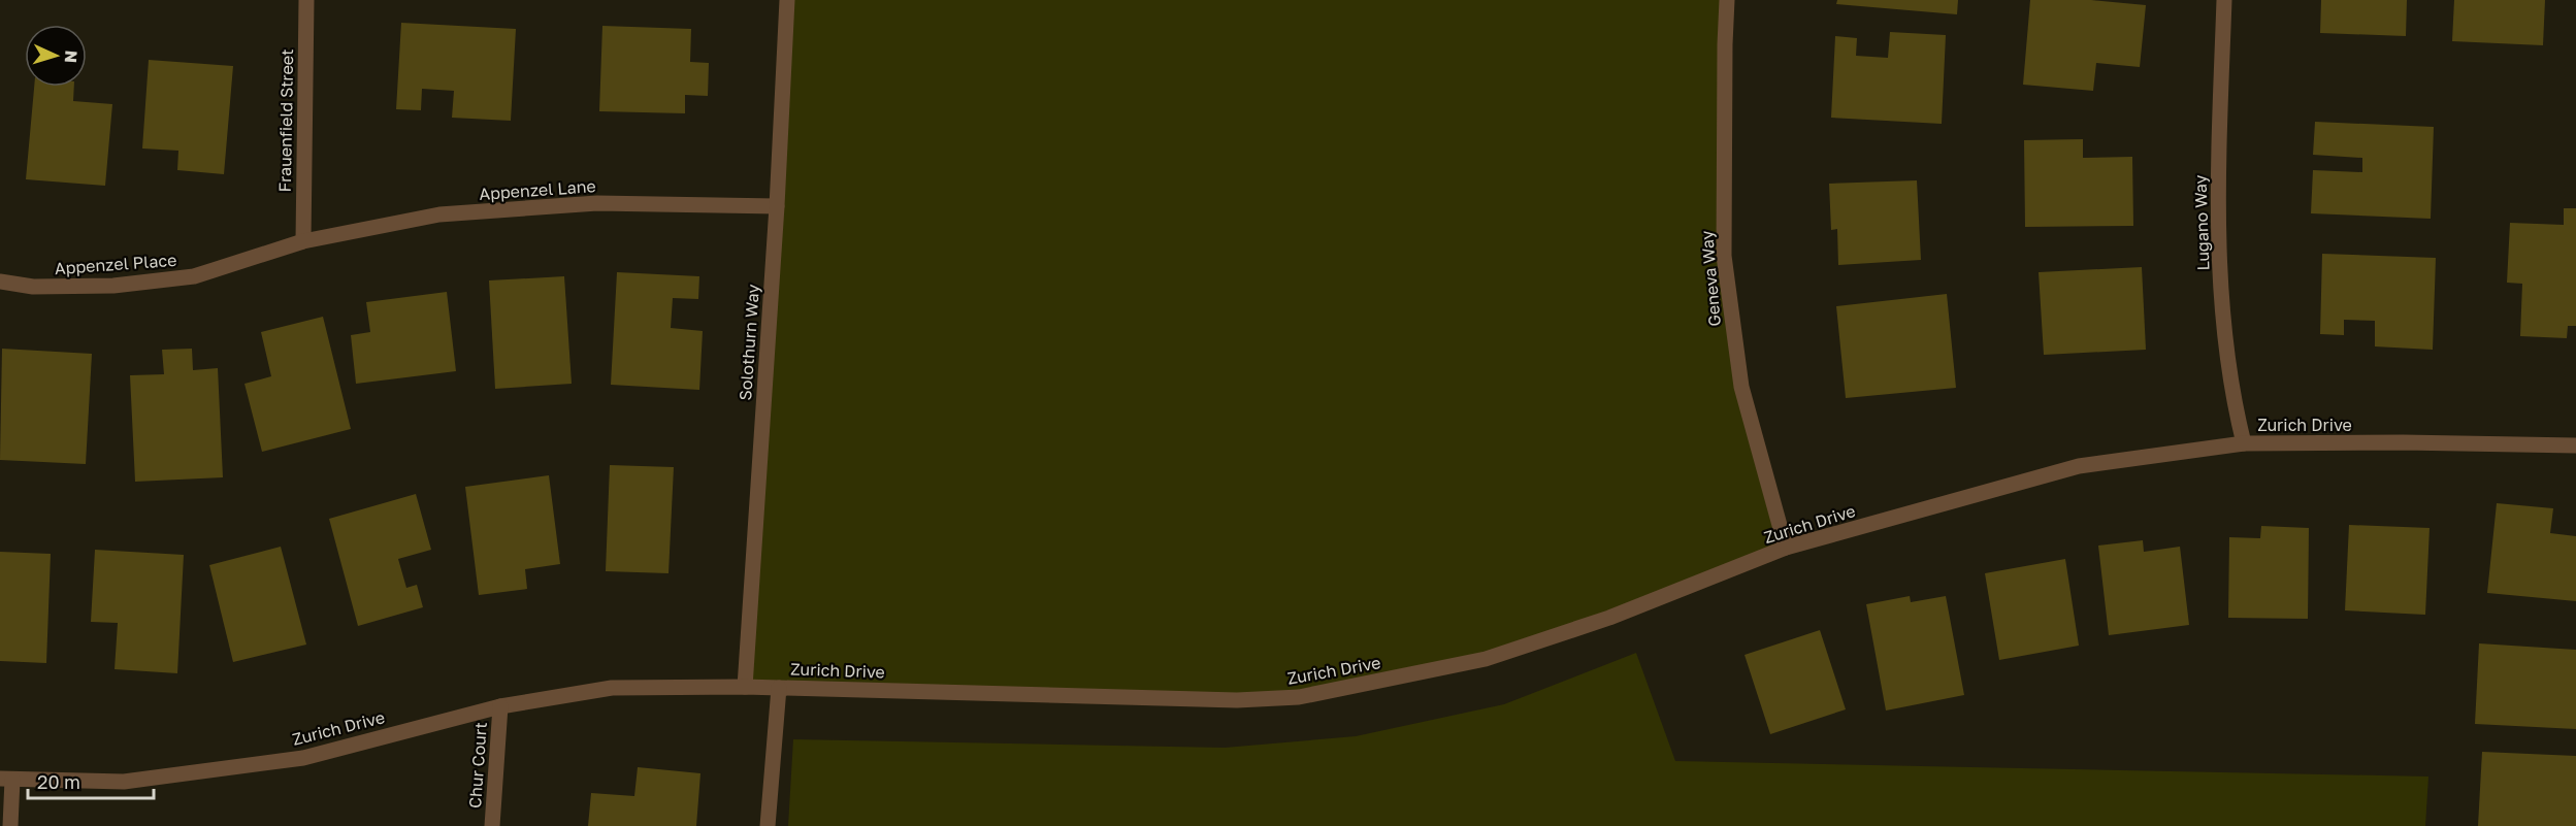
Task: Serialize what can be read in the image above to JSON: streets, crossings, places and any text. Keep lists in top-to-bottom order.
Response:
{
  "streets": {
    "street": [
      "Frauenfield Street",
      "Appenzel Lane",
      "Lugano Way",
      "Appenzel Place",
      "Geneva Way",
      "Solothurn Way",
      "Zurich Drive",
      "Chur Court"
    ]
  },
  "crossings": [
    ["Frauenfield Street", "Appenzel Lane"],
    ["Frauenfield Street", "Appenzel Place"],
    ["Appenzel Lane", "Appenzel Place"],
    ["Appenzel Lane", "Solothurn Way"],
    ["Lugano Way", "Zurich Drive"],
    ["Geneva Way", "Zurich Drive"],
    ["Solothurn Way", "Zurich Drive"],
    ["Zurich Drive", "Chur Court"]
  ],
  "scale_bar": "20 m",
  "north": "right"
}
